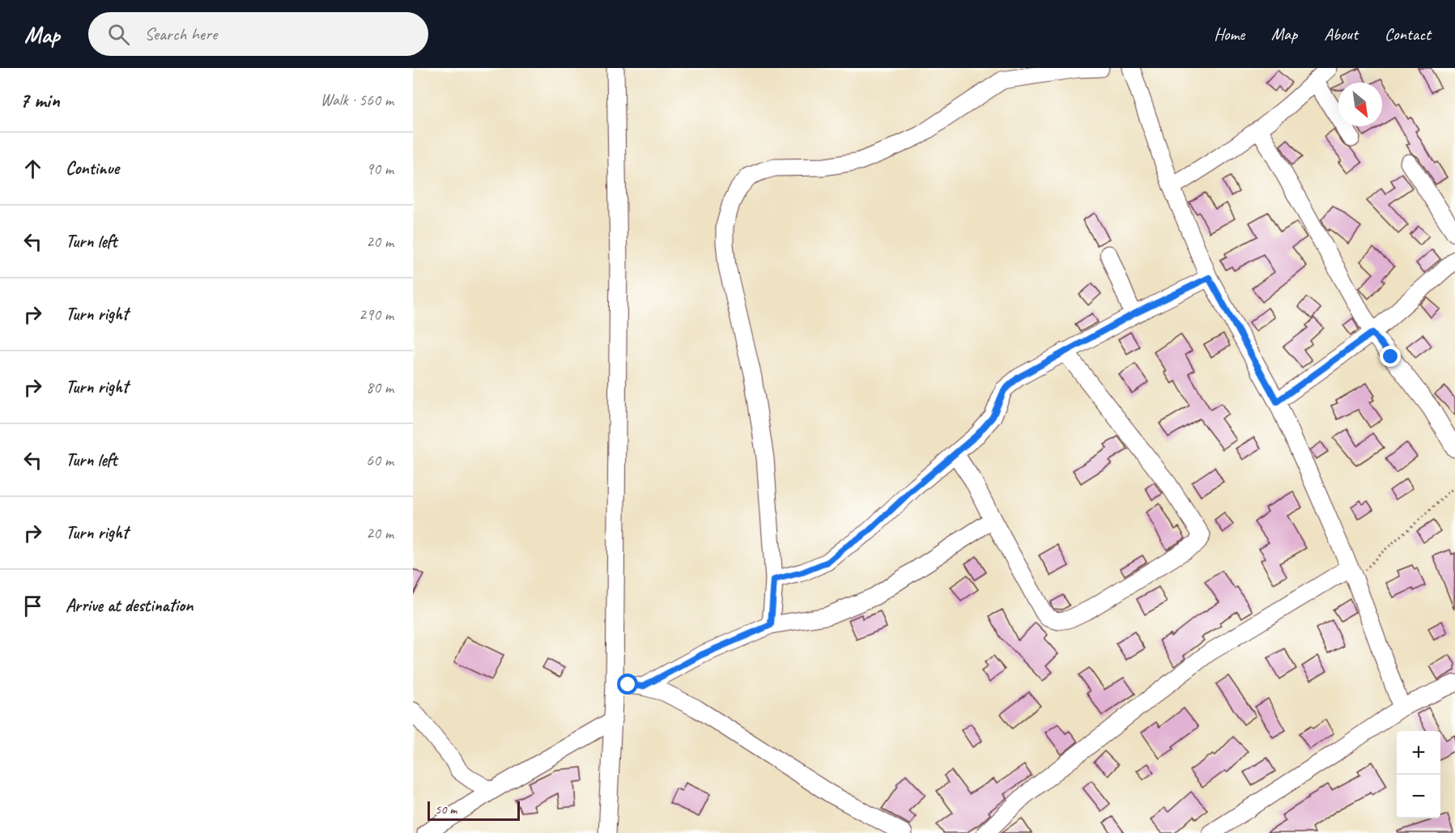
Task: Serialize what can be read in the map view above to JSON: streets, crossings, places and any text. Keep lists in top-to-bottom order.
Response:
{
  "scale_bar": "50 m",
  "north": "bottom right",
  "page": {
    "header": "Map",
    "search": "Search here",
    "nav": [
      "Home",
      "Map",
      "About",
      "Contact"
    ],
    "heading": ["7 min", "Walk · 560 m"],
    "list": [
      ["Continue", "90 m"],
      ["Turn left", "20 m"],
      ["Turn right", "290 m"],
      ["Turn right", "80 m"],
      ["Turn left", "60 m"],
      ["Turn right", "20 m"],
      "Arrive at destination"
    ],
    "map_buttons": ["+", "−"],
    "scale": "50 m"
  }
}
